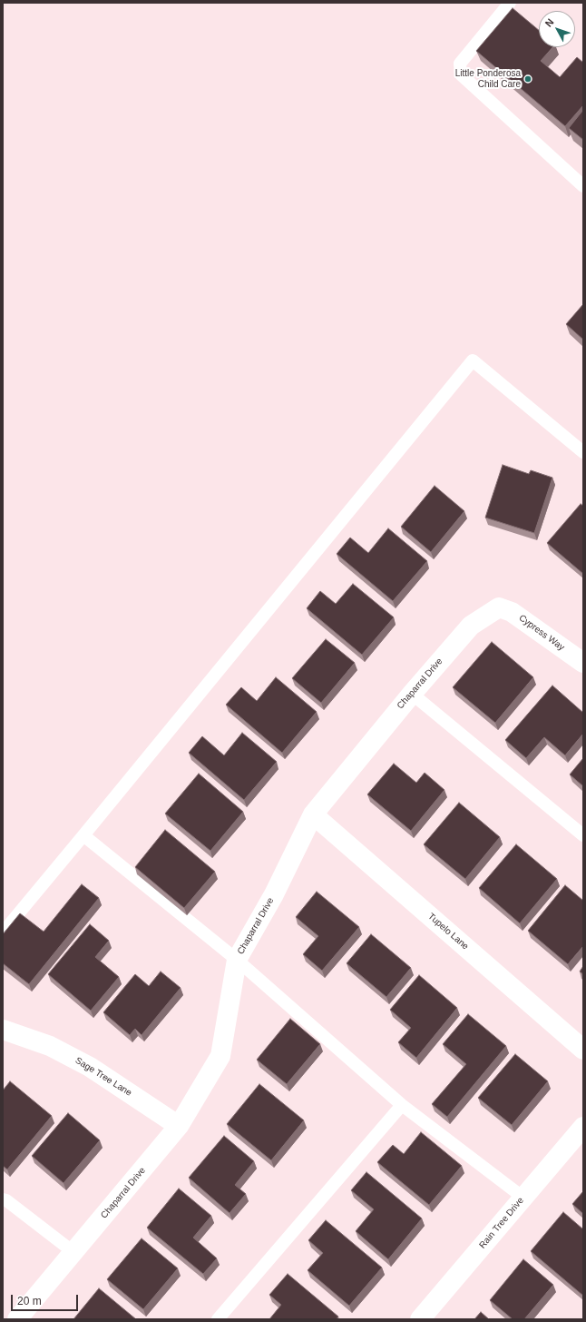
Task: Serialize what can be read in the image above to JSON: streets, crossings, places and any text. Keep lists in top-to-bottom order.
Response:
{
  "streets": {
    "street": [
      "Cypress Way",
      "Chaparral Drive",
      "Tupelo Lane",
      "Sage Tree Lane",
      "Rain Tree Drive"
    ]
  },
  "crossings": [
    ["Cypress Way", "Chaparral Drive"],
    ["Chaparral Drive", "Tupelo Lane"],
    ["Chaparral Drive", "Sage Tree Lane"]
  ],
  "places": ["Little Ponderosa Child Care"],
  "scale_bar": "20 m",
  "north": "top left"
}
